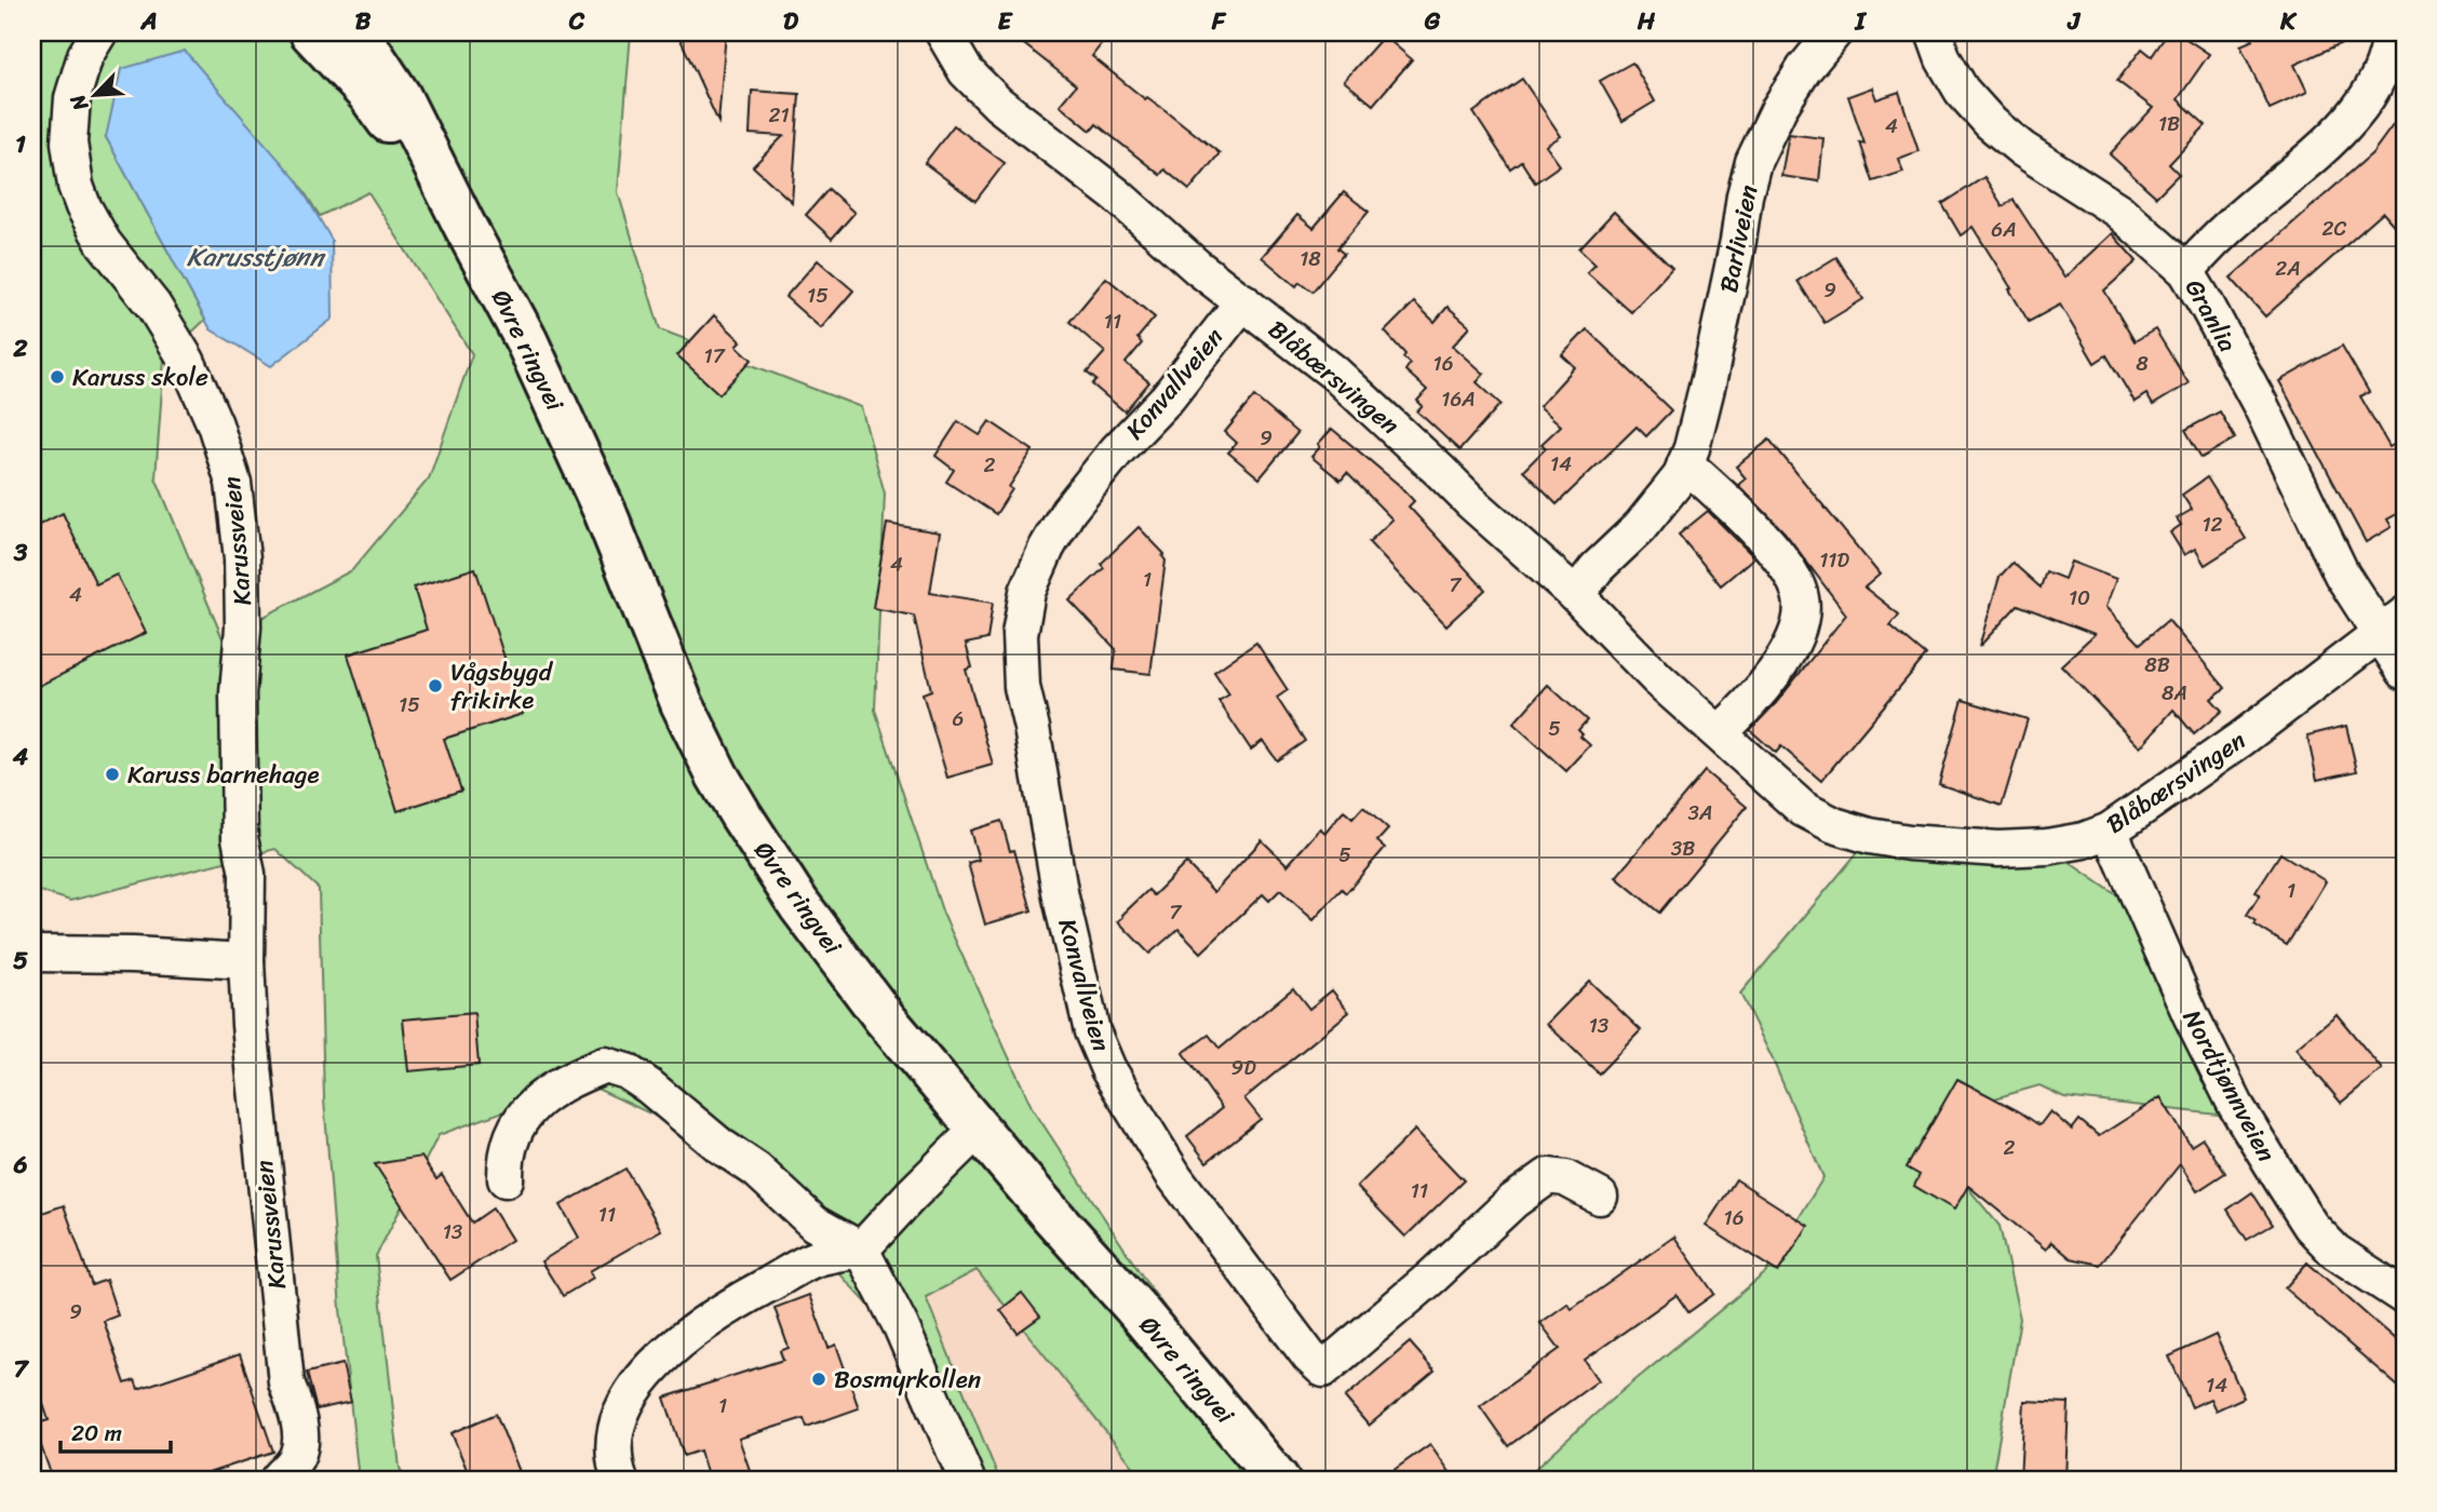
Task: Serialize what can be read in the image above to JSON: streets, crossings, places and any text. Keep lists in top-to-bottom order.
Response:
{
  "streets": {
    "street": [
      "Barliveien",
      "Granlia",
      "Øvre ringvei",
      "Blåbærsvingen",
      "Konvallveien",
      "Karussveien",
      "Nordtjønnveien"
    ]
  },
  "crossings": [
    ["Barliveien", "Blåbærsvingen"],
    ["Granlia", "Blåbærsvingen"],
    ["Blåbærsvingen", "Konvallveien"],
    ["Blåbærsvingen", "Nordtjønnveien"]
  ],
  "water": ["Karusstjønn"],
  "places": [
    "Karuss skole",
    "Vågsbygd frikirke",
    "Karuss barnehage",
    "Bosmyrkollen"
  ],
  "house_numbers": [
    "21",
    "1B",
    "4",
    "2C",
    "6A",
    "18",
    "2A",
    "9",
    "15",
    "11",
    "17",
    "16",
    "8",
    "16A",
    "9",
    "14",
    "2",
    "12",
    "11D",
    "4",
    "1",
    "7",
    "4",
    "10",
    "8B",
    "8A",
    "15",
    "6",
    "5",
    "3A",
    "3B",
    "5",
    "1",
    "7",
    "13",
    "9D",
    "2",
    "11",
    "11",
    "16",
    "13",
    "9",
    "14",
    "1"
  ],
  "scale_bar": "20 m",
  "north": "bottom left",
  "grid": {
    "columns": [
      "A",
      "B",
      "C",
      "D",
      "E",
      "F",
      "G",
      "H",
      "I",
      "J",
      "K"
    ],
    "rows": [
      "1",
      "2",
      "3",
      "4",
      "5",
      "6",
      "7"
    ]
  }
}
